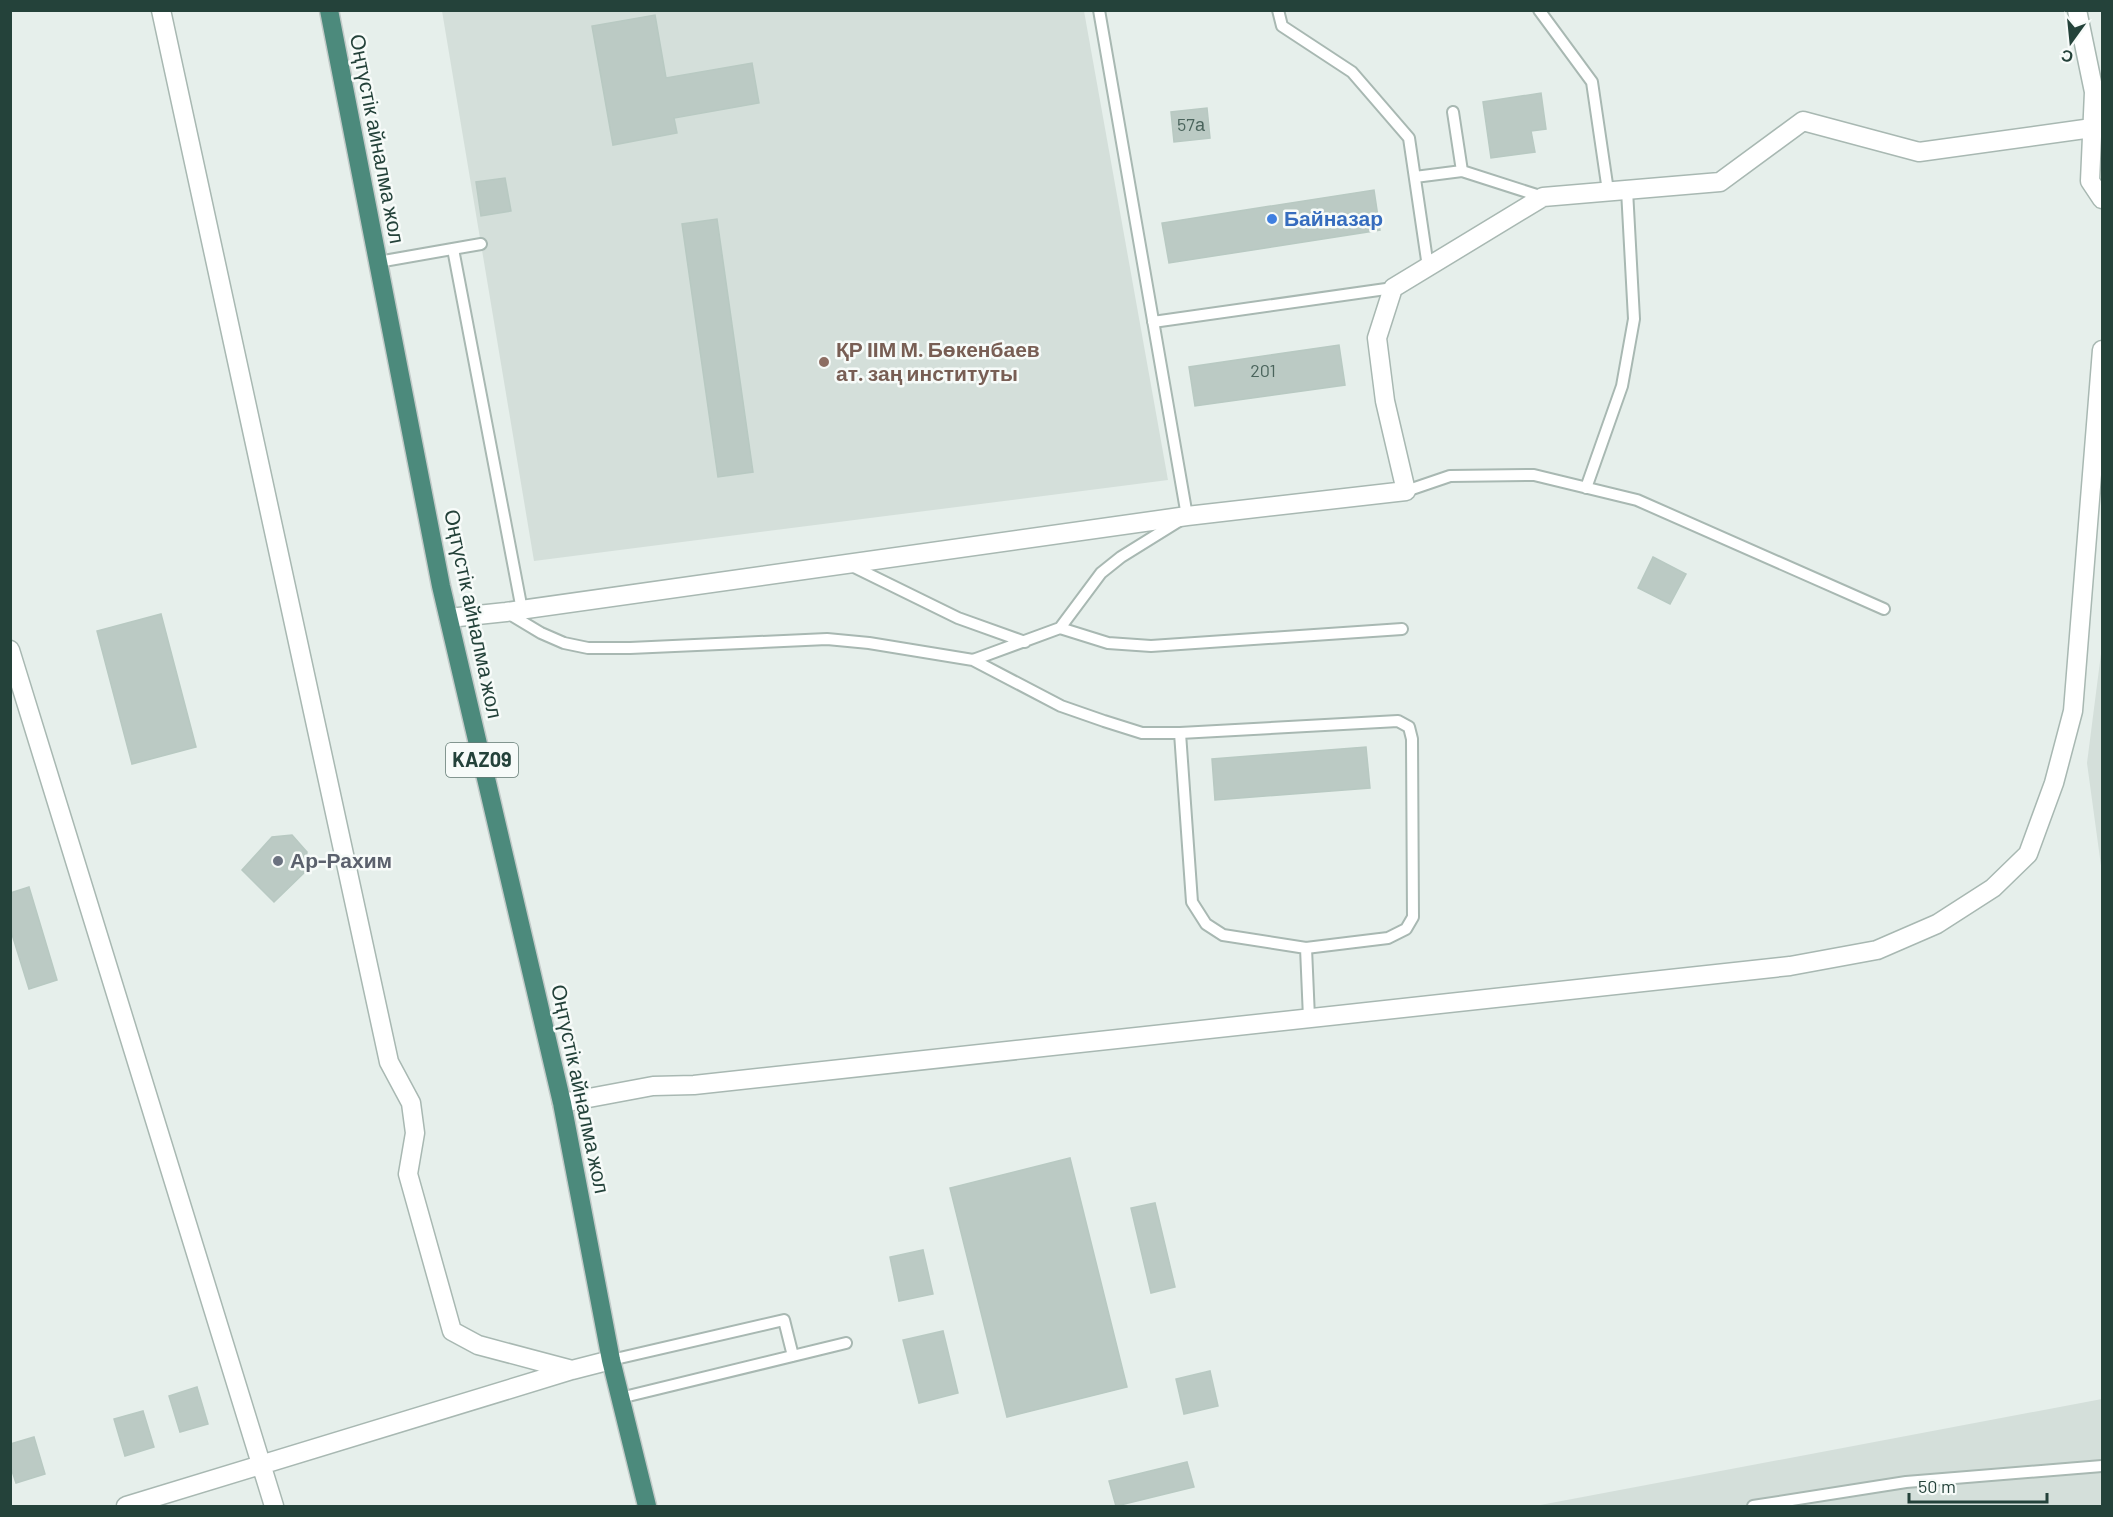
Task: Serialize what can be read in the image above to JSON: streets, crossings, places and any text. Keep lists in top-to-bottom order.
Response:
{
  "streets": {
    "highway": ["Оңтүстік айналма жол", "KAZ09"]
  },
  "places": ["Байназар", "ҚР ІІМ М. Бөкенбаев ат. заң институты", "Ар-Рахим"],
  "house_numbers": ["57а", "201"],
  "scale_bar": "50 m",
  "north": "bottom"
}
